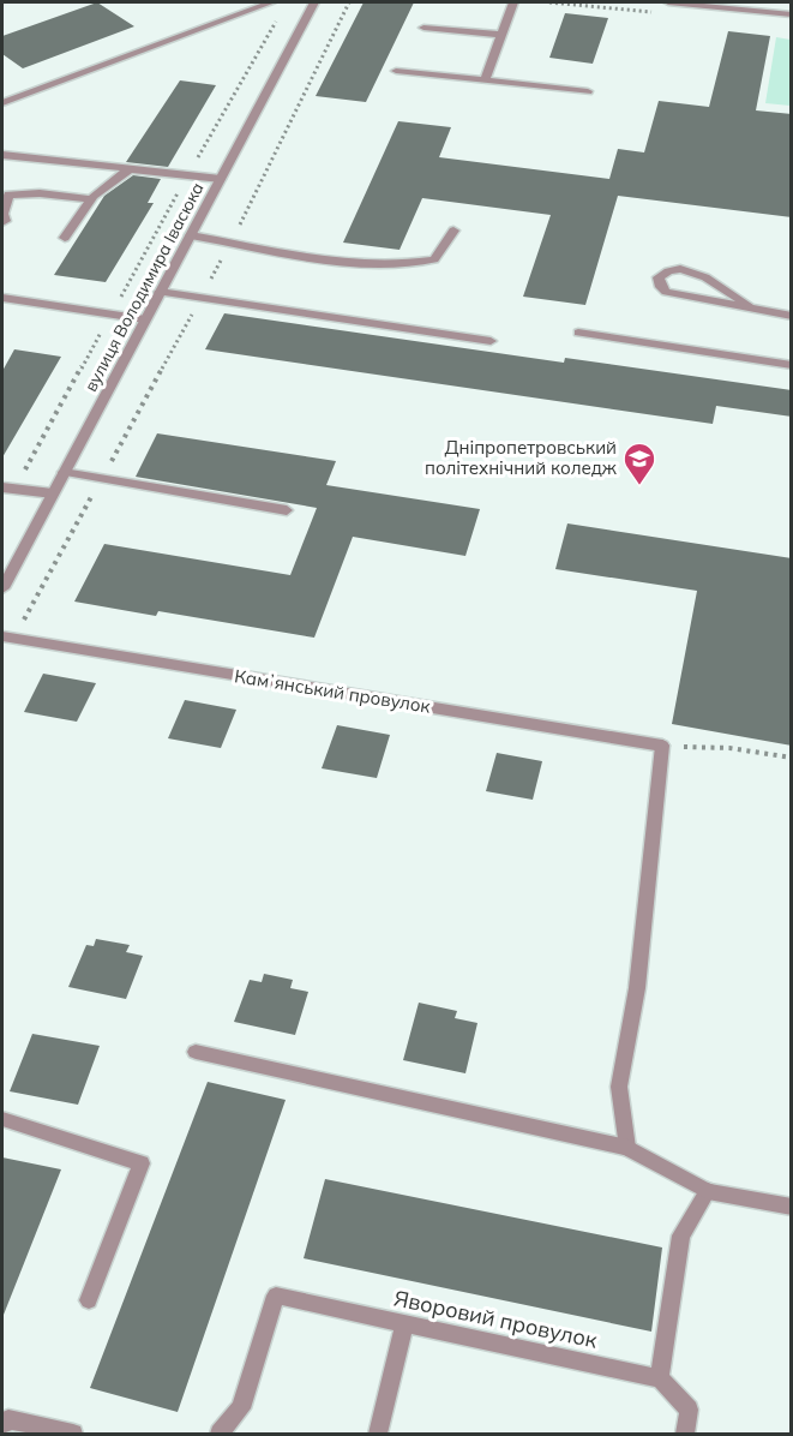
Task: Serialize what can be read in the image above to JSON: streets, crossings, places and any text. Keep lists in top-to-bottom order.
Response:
{
  "streets": {
    "street": ["вулиця Володимира Івасюка", "Камʼянський провулок", "Яворовий провулок"]
  },
  "places": {
    "school or university": ["Дніпропетровський політехнічний коледж"]
  }
}
